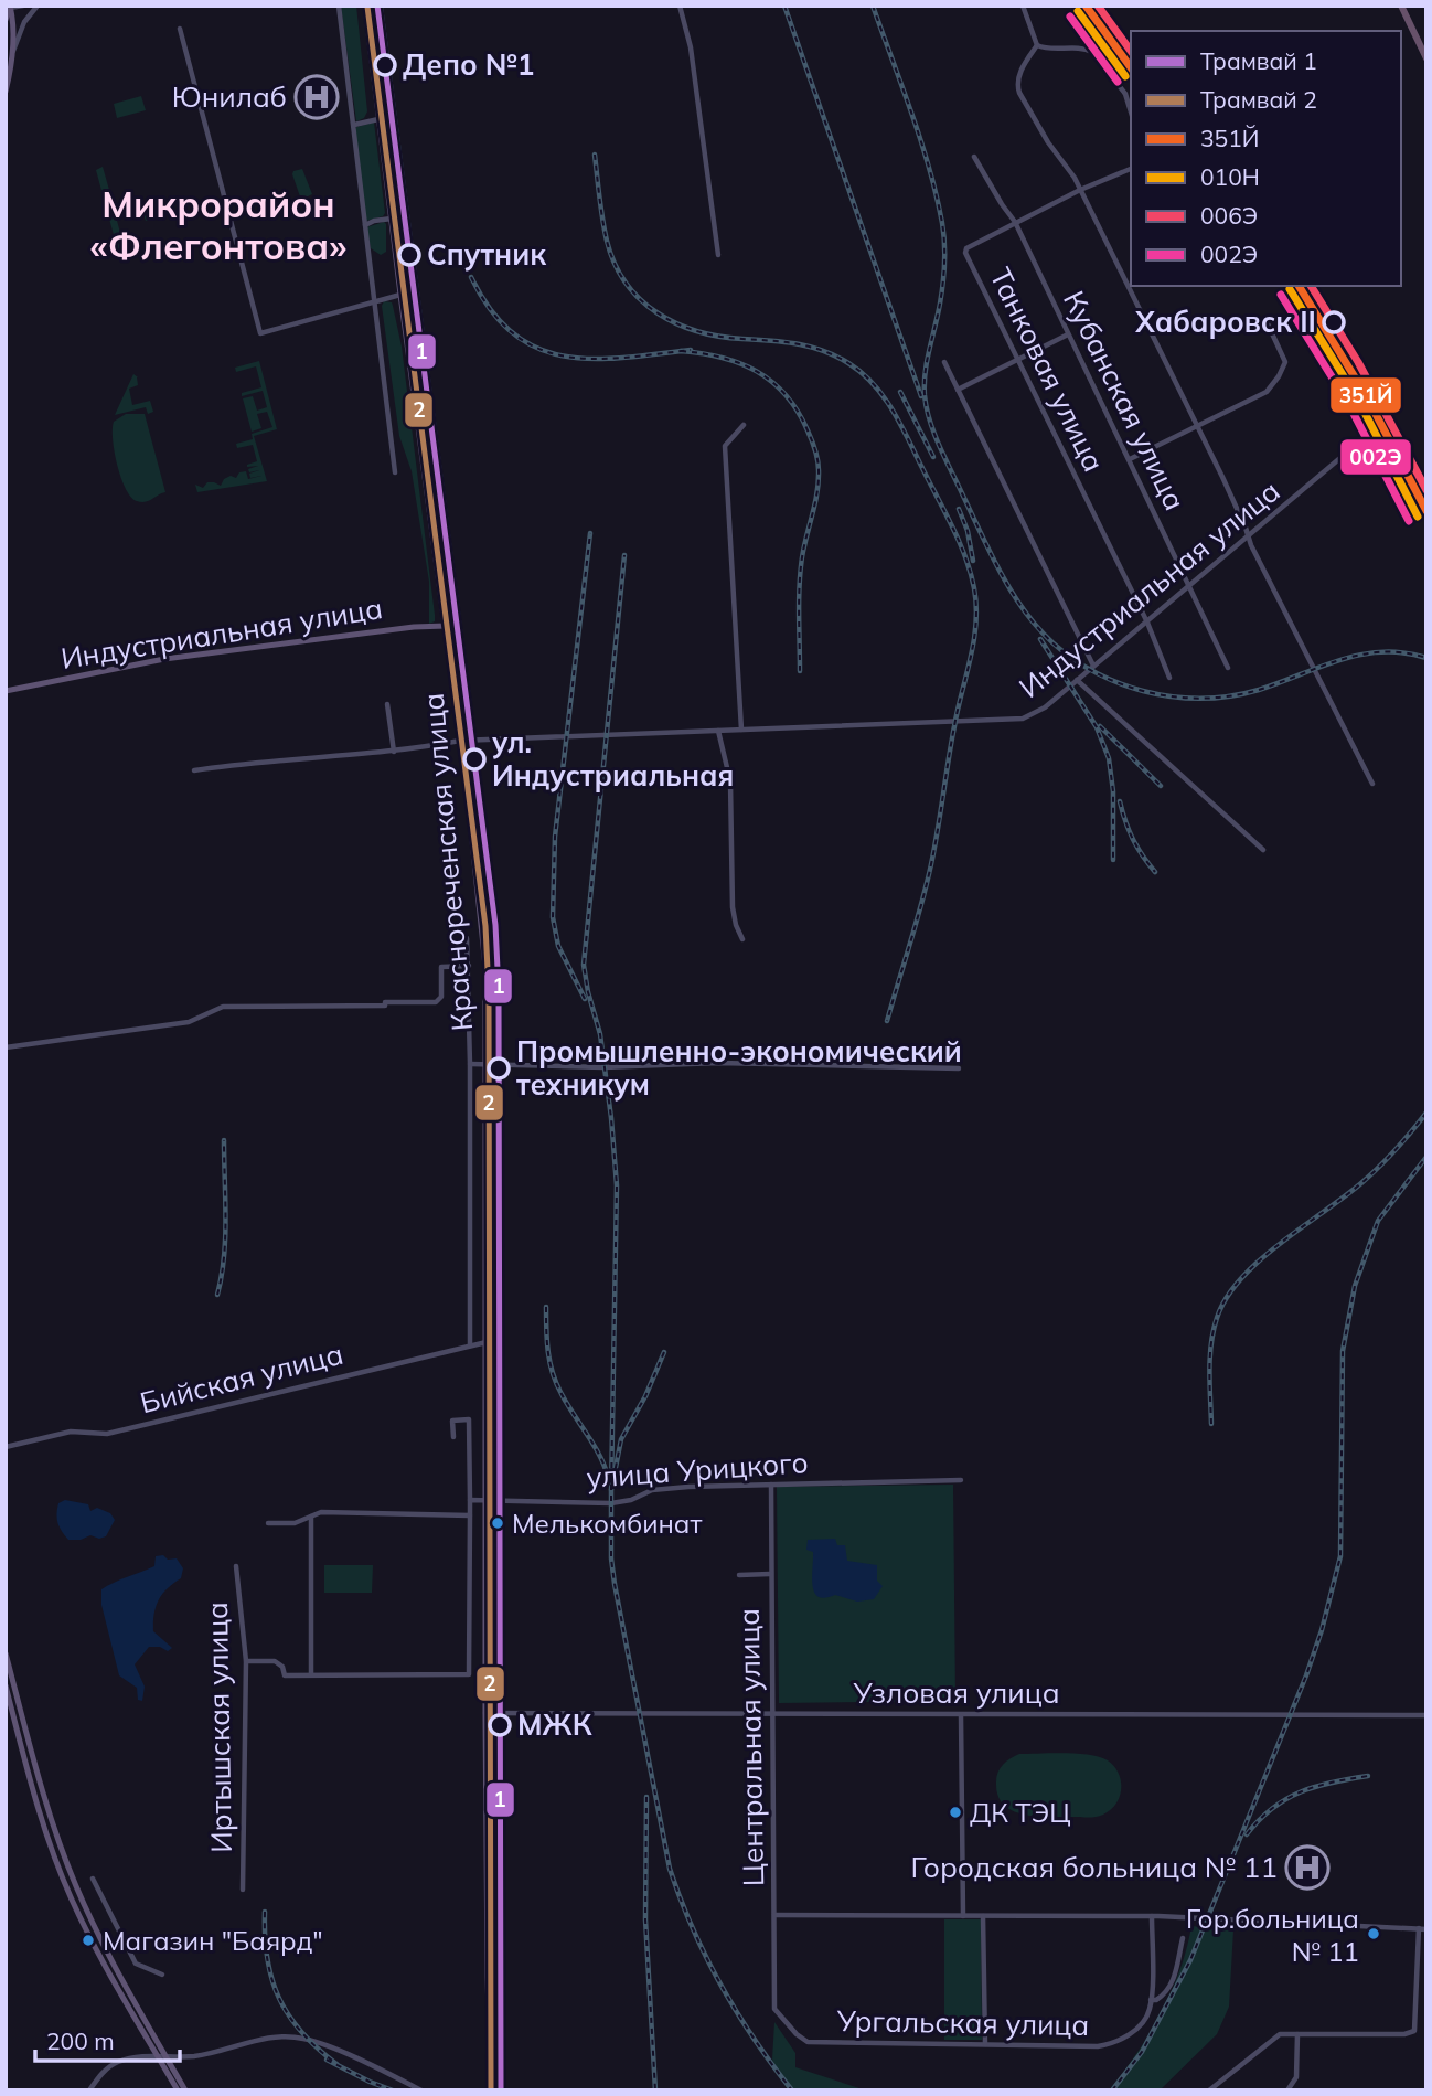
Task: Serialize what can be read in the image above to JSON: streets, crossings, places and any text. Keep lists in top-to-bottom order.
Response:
{
  "streets": {
    "main road": ["Индустриальная улица", "Краснореченская улица"],
    "street": [
      "Танковая улица",
      "Кубанская улица",
      "Бийская улица",
      "улица Урицкого",
      "Узловая улица",
      "Иртышская улица",
      "Центральная улица",
      "Ургальская улица"
    ]
  },
  "crossings": [
    ["Танковая улица", "Кубанская улица"],
    ["Танковая улица", "Индустриальная улица"],
    ["Кубанская улица", "Индустриальная улица"],
    ["Индустриальная улица", "Краснореченская улица"],
    ["Краснореченская улица", "Бийская улица"],
    ["Краснореченская улица", "улица Урицкого"],
    ["Краснореченская улица", "Узловая улица"],
    ["улица Урицкого", "Центральная улица"],
    ["Узловая улица", "Центральная улица"],
    ["Центральная улица", "Ургальская улица"]
  ],
  "districts": ["Микрорайон «Флегонтова»"],
  "places": {
    "other": [
      "Депо №1",
      "Спутник",
      "Хабаровск II",
      "ул. Индустриальная",
      "Промышленно-экономический техникум",
      "Мелькомбинат",
      "МЖК",
      "ДК ТЭЦ",
      "Гор.больница № 11",
      "Магазин \"Баярд\""
    ],
    "hospital": ["Юнилаб", "Городская больница № 11"]
  },
  "lines": [
    "tram line 1",
    "transit line 351Й",
    "transit line 006Э",
    "tram line 2",
    "transit line 010Н",
    "transit line 002Э"
  ],
  "legend": [
    "Трамвай 1",
    "Трамвай 2",
    "351Й",
    "010Н",
    "006Э",
    "002Э"
  ],
  "scale_bar": "200 m"
}
